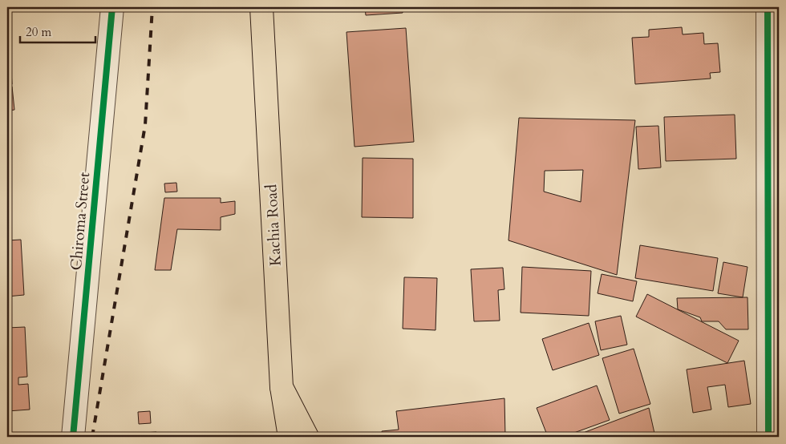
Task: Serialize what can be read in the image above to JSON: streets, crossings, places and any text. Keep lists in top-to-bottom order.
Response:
{
  "streets": {
    "main road": ["Kachia Road"],
    "street": ["Chiroma Street"]
  },
  "scale_bar": "20 m"
}
